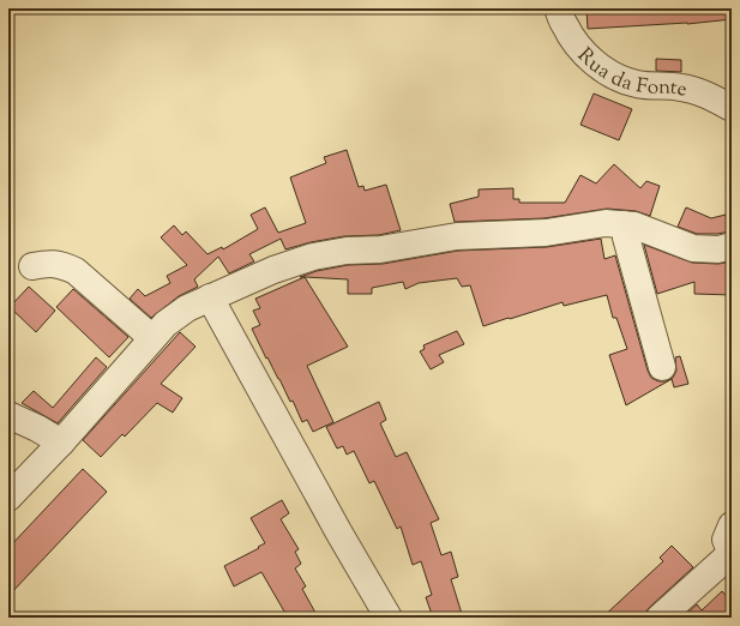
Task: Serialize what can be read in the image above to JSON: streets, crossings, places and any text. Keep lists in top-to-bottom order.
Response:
{
  "streets": {
    "street": ["Rua da Fonte"]
  }
}
